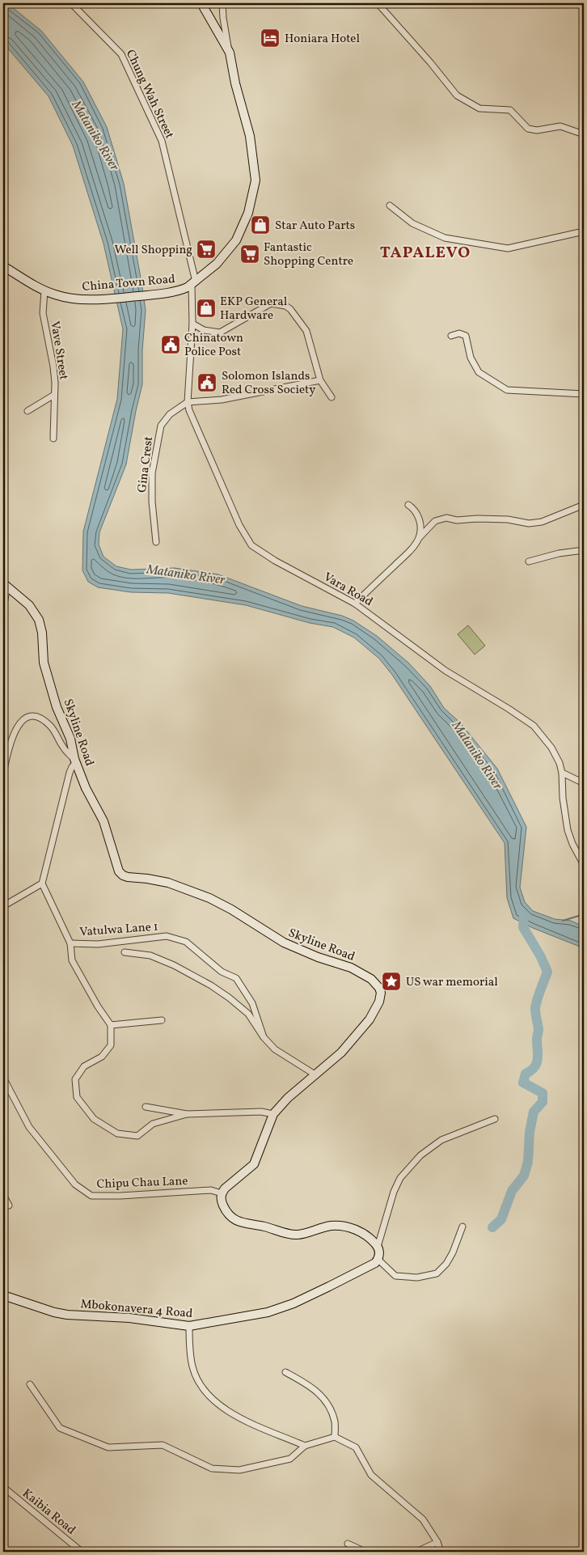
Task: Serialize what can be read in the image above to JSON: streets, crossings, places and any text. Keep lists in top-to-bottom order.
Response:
{
  "streets": {
    "street": [
      "Chung Wah Street",
      "China Town Road",
      "Vave Street",
      "Gina Crest",
      "Vara Road",
      "Skyline Road",
      "Vatulwa Lane 1",
      "Chipu Chau Lane",
      "Mbokonavera 4 Road",
      "Kaibia Road"
    ]
  },
  "crossings": [
    ["Chung Wah Street", "China Town Road"],
    ["Chung Wah Street", "Vara Road"],
    ["China Town Road", "Vave Street"],
    ["China Town Road", "Vara Road"],
    ["Gina Crest", "Vara Road"],
    ["Skyline Road", "Chipu Chau Lane"]
  ],
  "districts": ["TAPALEVO"],
  "water": ["Mataniko River"],
  "places": {
    "hotel": ["Honiara Hotel"],
    "shop": ["Star Auto Parts", "EKP General Hardware"],
    "supermarket": ["Well Shopping", "Fantastic Shopping Centre"],
    "public building": ["Chinatown Police Post", "Solomon Islands Red Cross Society"],
    "place": ["US war memorial"]
  }
}
